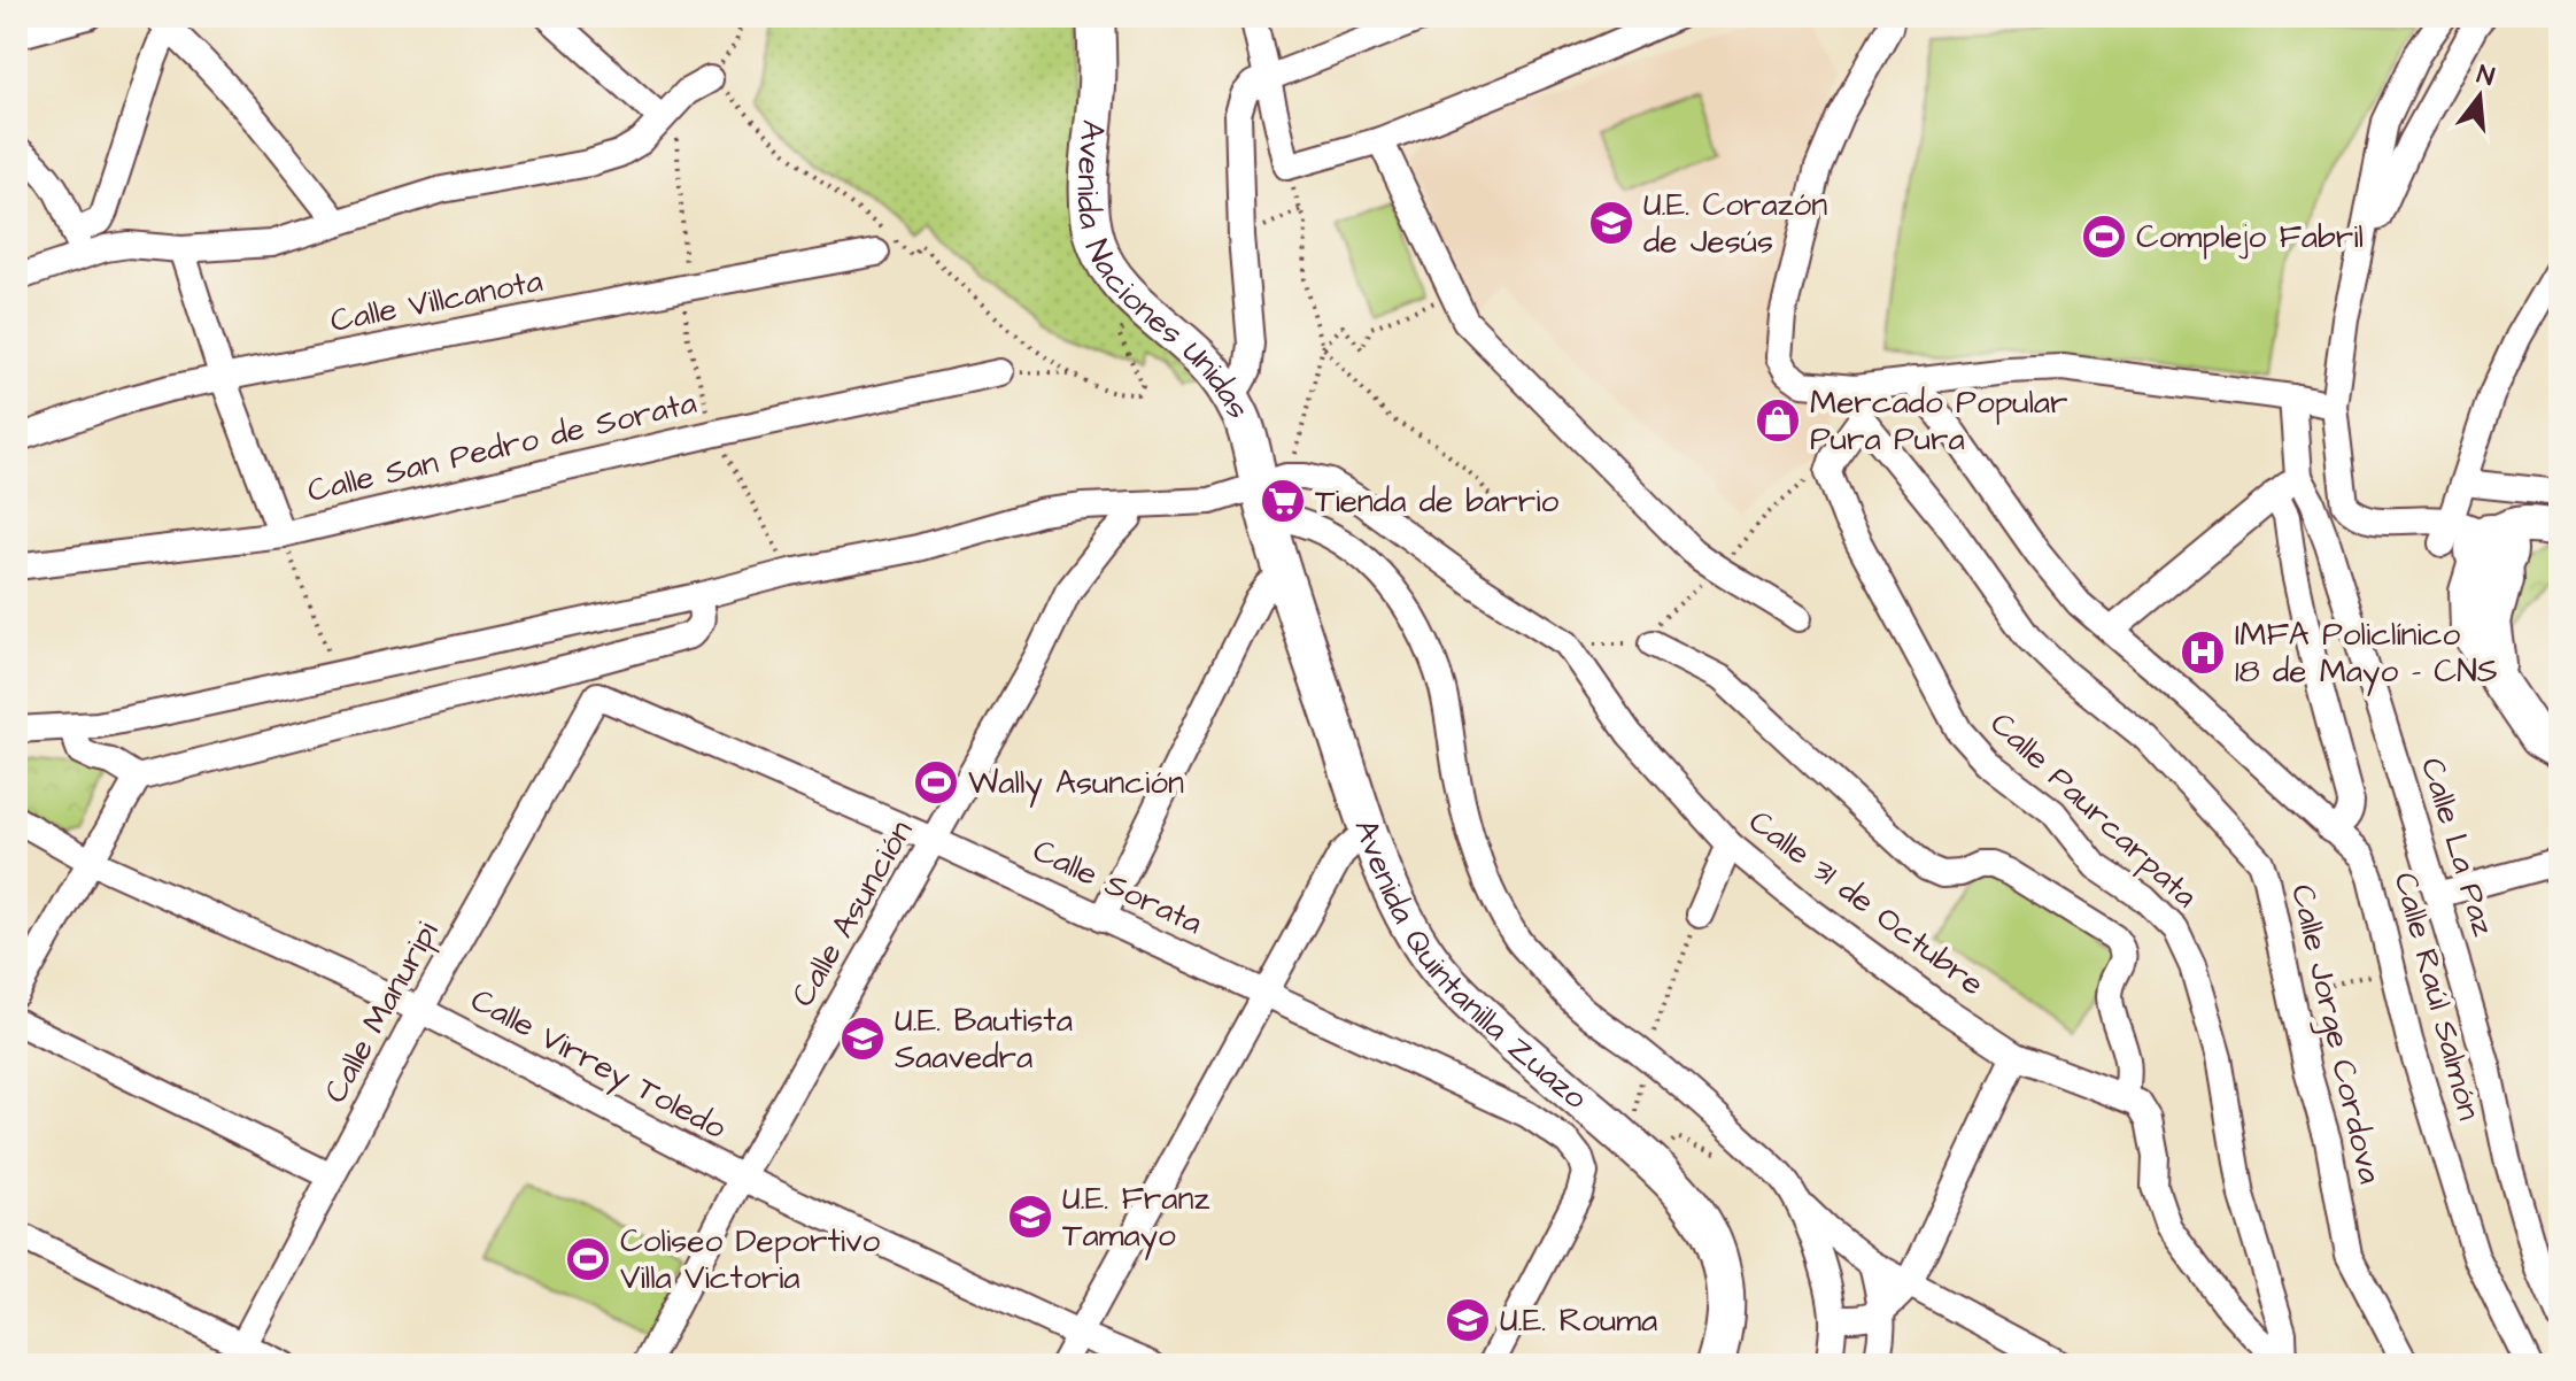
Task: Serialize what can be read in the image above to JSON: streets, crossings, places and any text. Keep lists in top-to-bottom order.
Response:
{
  "streets": {
    "street": [
      "Avenida Naciones Unidas",
      "Calle Villcanota",
      "Calle San Pedro de Sorata",
      "Calle Paurcarpata",
      "Calle La Paz",
      "Calle Sorata",
      "Calle 31 de Octubre",
      "Calle Asunción",
      "Avenida Quintanilla Zuazo",
      "Calle Raúl Salmón",
      "Calle Manuripi",
      "Calle Jorge Cordova",
      "Calle Virrey Toledo"
    ]
  },
  "crossings": [
    ["Avenida Naciones Unidas", "Calle 31 de Octubre"],
    ["Avenida Naciones Unidas", "Avenida Quintanilla Zuazo"],
    ["Calle Sorata", "Calle Asunción"],
    ["Calle Sorata", "Calle Manuripi"],
    ["Calle 31 de Octubre", "Avenida Quintanilla Zuazo"],
    ["Calle Asunción", "Calle Virrey Toledo"],
    ["Calle Manuripi", "Calle Virrey Toledo"]
  ],
  "places": {
    "school or university": [
      "U.E. Corazón de Jesús",
      "U.E. Bautista Saavedra",
      "U.E. Franz Tamayo",
      "U.E. Rouma"
    ],
    "sports": ["Complejo Fabril", "Wally Asunción", "Coliseo Deportivo Villa Victoria"],
    "shop": ["Mercado Popular Pura Pura"],
    "supermarket": ["Tienda de barrio"],
    "hospital": ["IMFA Policlínico 18 de Mayo - CNS"]
  },
  "north": "top"
}
